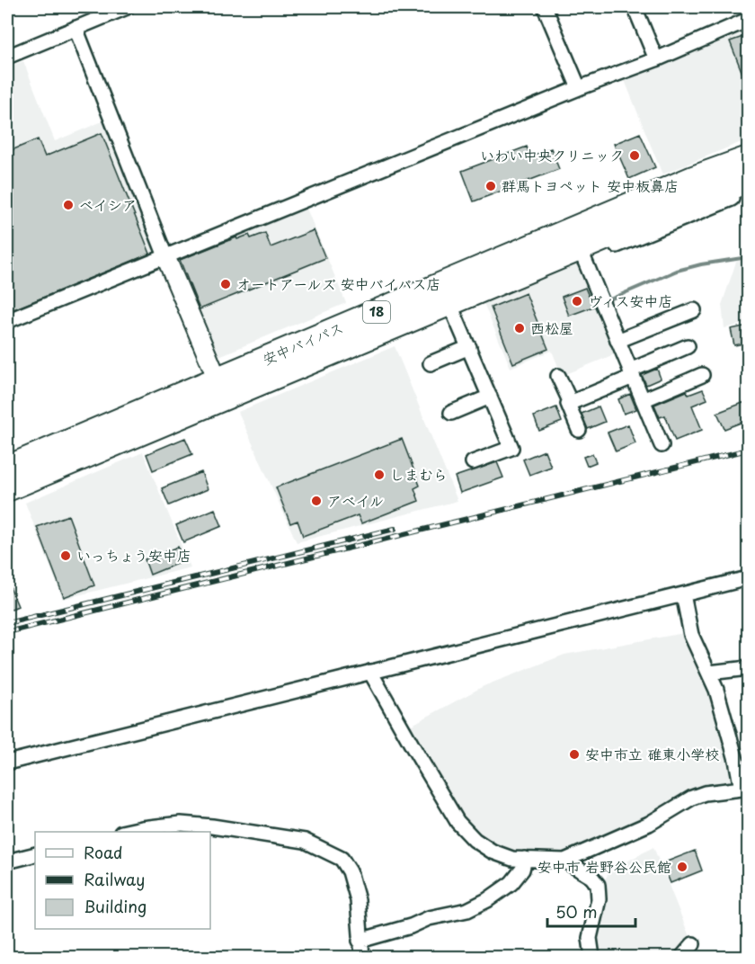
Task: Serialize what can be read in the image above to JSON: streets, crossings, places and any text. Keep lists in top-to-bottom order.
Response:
{
  "streets": {
    "highway": ["18", "安中バイパス"]
  },
  "places": [
    "いわい中央クリニック",
    "群馬トヨペット 安中板鼻店",
    "ベイシア",
    "オートアールズ 安中バイパス店",
    "ヴィス安中店",
    "西松屋",
    "しまむら",
    "アベイル",
    "いっちょう安中店",
    "安中市立 碓東小学校",
    "安中市 岩野谷公民館"
  ],
  "legend": ["Road", "Railway", "Building"],
  "scale_bar": "50 m"
}
